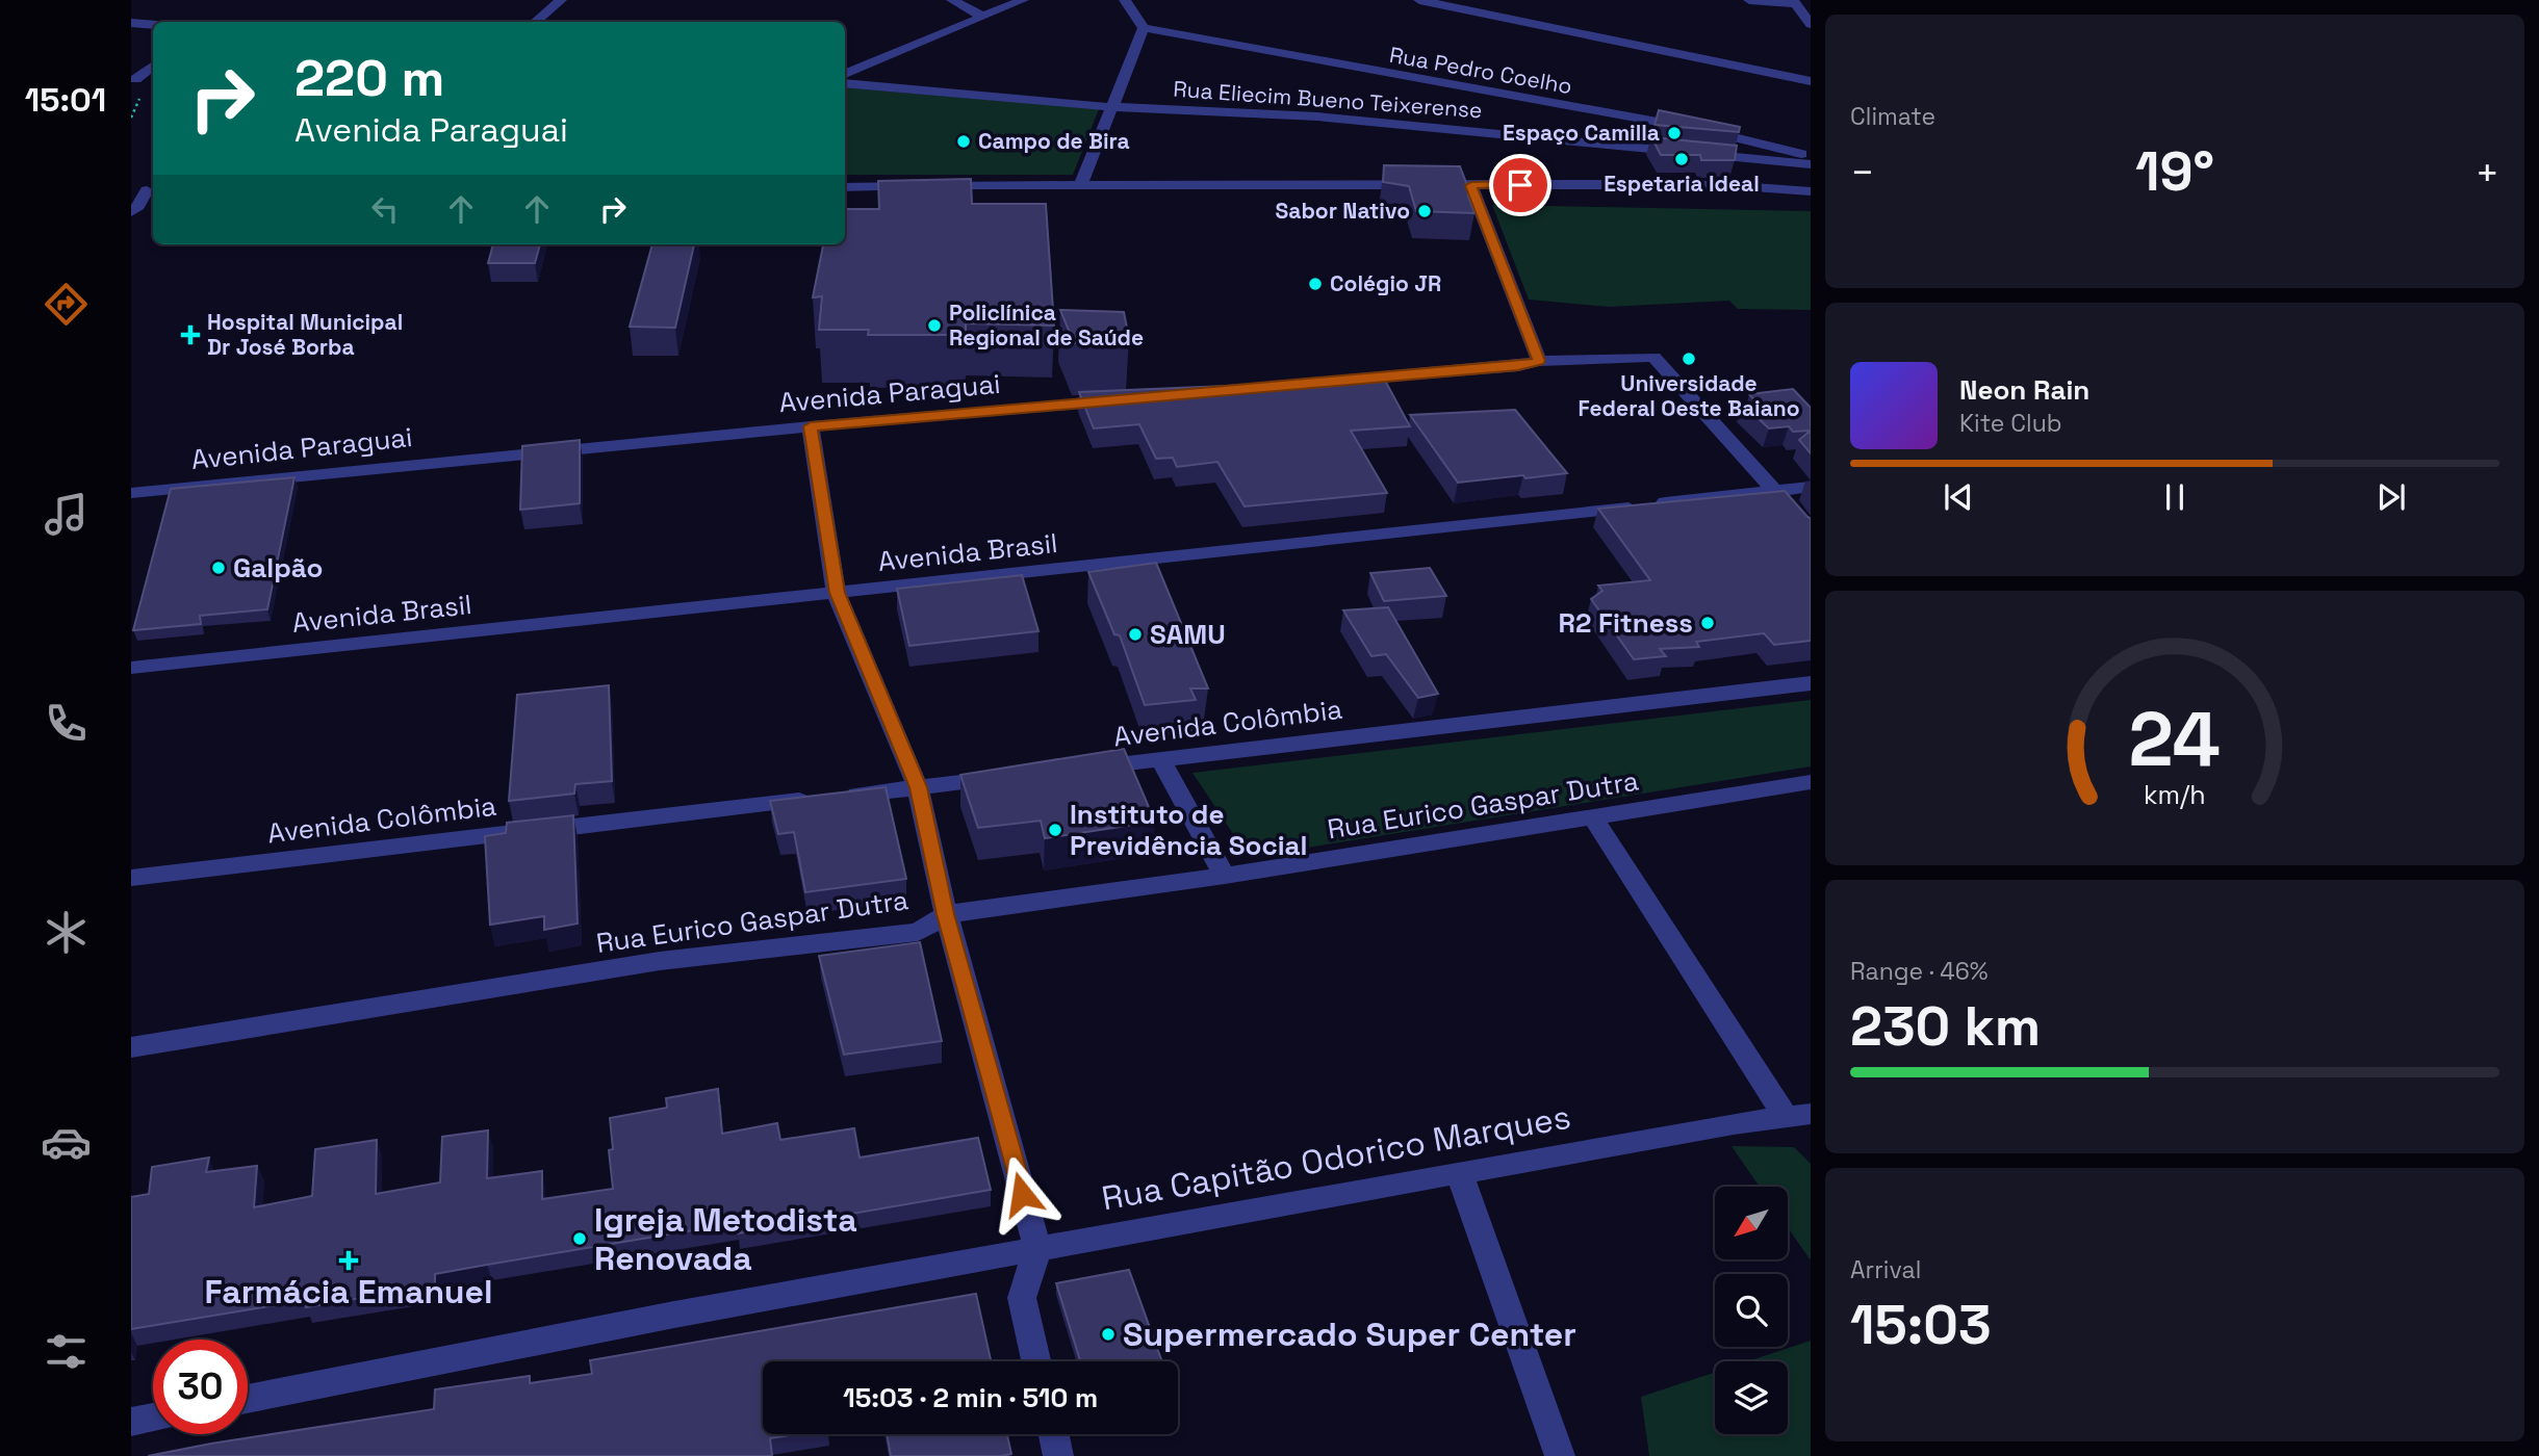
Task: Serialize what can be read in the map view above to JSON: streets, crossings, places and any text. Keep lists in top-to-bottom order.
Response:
{
  "streets": {
    "street": [
      "Rua Pedro Coelho",
      "Rua Eliecim Bueno Teixerense",
      "Avenida Paraguai",
      "Avenida Brasil",
      "Avenida Colômbia",
      "Rua Eurico Gaspar Dutra",
      "Rua Capitão Odorico Marques"
    ]
  },
  "places": {
    "other": [
      "Espaço Camilla",
      "Campo de Bira",
      "Espetaria Ideal",
      "Sabor Nativo",
      "Colégio JR",
      "Policlínica Regional de Saúde",
      "Universidade Federal Oeste Baiano",
      "Galpão",
      "R2 Fitness",
      "SAMU",
      "Instituto de Previdência Social",
      "Igreja Metodista Renovada",
      "Supermercado Super Center"
    ],
    "health": ["Hospital Municipal Dr José Borba", "Farmácia Emanuel"]
  },
  "north": "bottom left",
  "page": {
    "tabs": "15:01",
    "tile": [
      "Climate",
      ["Range · 46%", "230 km"],
      ["Arrival", "15:03"]
    ],
    "turn": ["220 m", "Avenida Paraguai"],
    "heat": ["−", "19°", "+"],
    "song": ["Neon Rain", "Kite Club"],
    "limit": "30",
    "trip": "15:03 · 2 min · 510 m",
    "gauge": ["24", "km/h"]
  }
}
